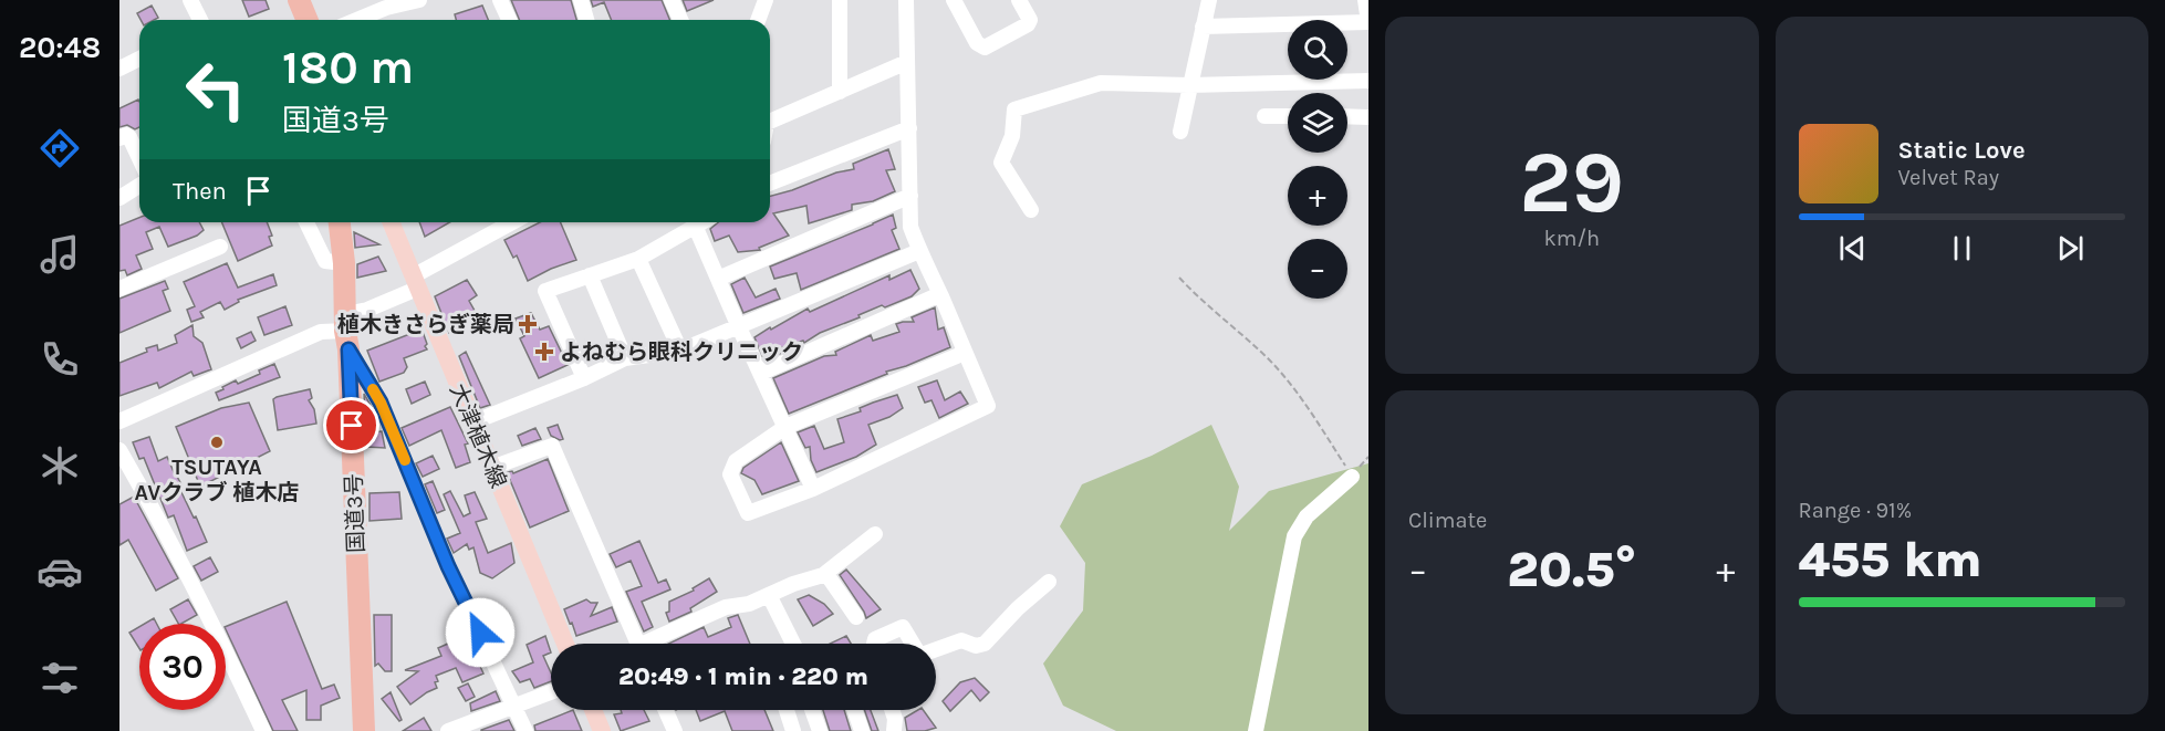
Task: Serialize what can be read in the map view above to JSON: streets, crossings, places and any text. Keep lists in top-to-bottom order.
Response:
{
  "streets": {
    "highway": ["国道3号"],
    "main road": ["大津植木線"]
  },
  "places": {
    "health": ["植木きさらぎ薬局", "よねむら眼科クリニック"],
    "other": ["TSUTAYA AVクラブ 植木店"]
  },
  "page": {
    "tabs": "20:48",
    "tile": [
      ["29", "km/h"],
      "Climate",
      ["Range · 91%", "455 km"]
    ],
    "map_buttons": ["+", "−"],
    "turn": ["180 m", "国道3号"],
    "song": ["Static Love", "Velvet Ray"],
    "then": "Then",
    "heat": ["−", "20.5°", "+"],
    "limit": "30",
    "trip": "20:49 · 1 min · 220 m"
  }
}
